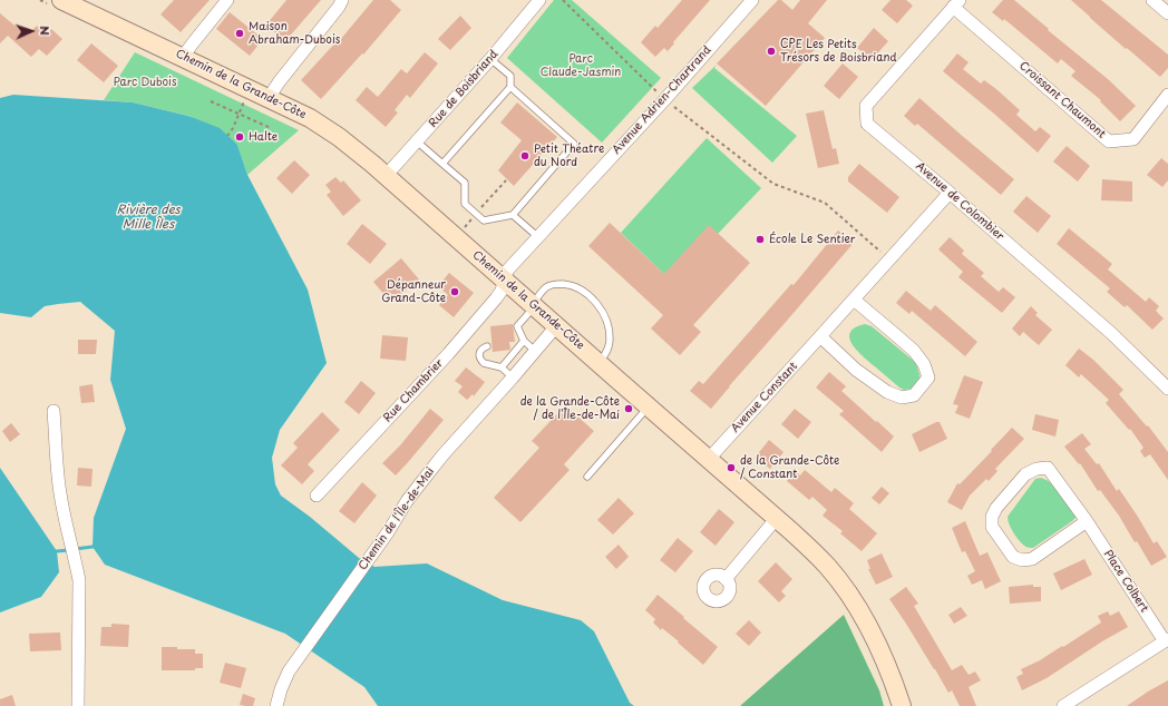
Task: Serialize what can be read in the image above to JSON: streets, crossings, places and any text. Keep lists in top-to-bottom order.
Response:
{
  "streets": {
    "main road": ["Chemin de la Grande-Côte"],
    "street": [
      "Rue de Boisbriand",
      "Avenue Adrien-Chartrand",
      "Croissant Chaumont",
      "Avenue de Colombier",
      "Rue Chambrier",
      "Avenue Constant",
      "Chemin de l'Île-de-Mai",
      "Place Colbert"
    ]
  },
  "crossings": [
    ["Chemin de la Grande-Côte", "Rue de Boisbriand"],
    ["Chemin de la Grande-Côte", "Avenue Adrien-Chartrand"],
    ["Chemin de la Grande-Côte", "Rue Chambrier"],
    ["Chemin de la Grande-Côte", "Avenue Constant"],
    ["Chemin de la Grande-Côte", "Chemin de l'Île-de-Mai"],
    ["Avenue Adrien-Chartrand", "Rue Chambrier"],
    ["Croissant Chaumont", "Avenue de Colombier"],
    ["Avenue de Colombier", "Avenue Constant"]
  ],
  "water": ["Rivière des Mille Îles"],
  "parks": ["Parc Claude-Jasmin", "Parc Dubois"],
  "places": [
    "Maison Abraham-Dubois",
    "CPE Les Petits Trésors de Boisbriand",
    "Halte",
    "Petit Théatre du Nord",
    "École Le Sentier",
    "Dépanneur Grand-Côte",
    "de la Grande-Côte / de l'Île-de-Mai",
    "de la Grande-Côte / Constant"
  ],
  "north": "right"
}
